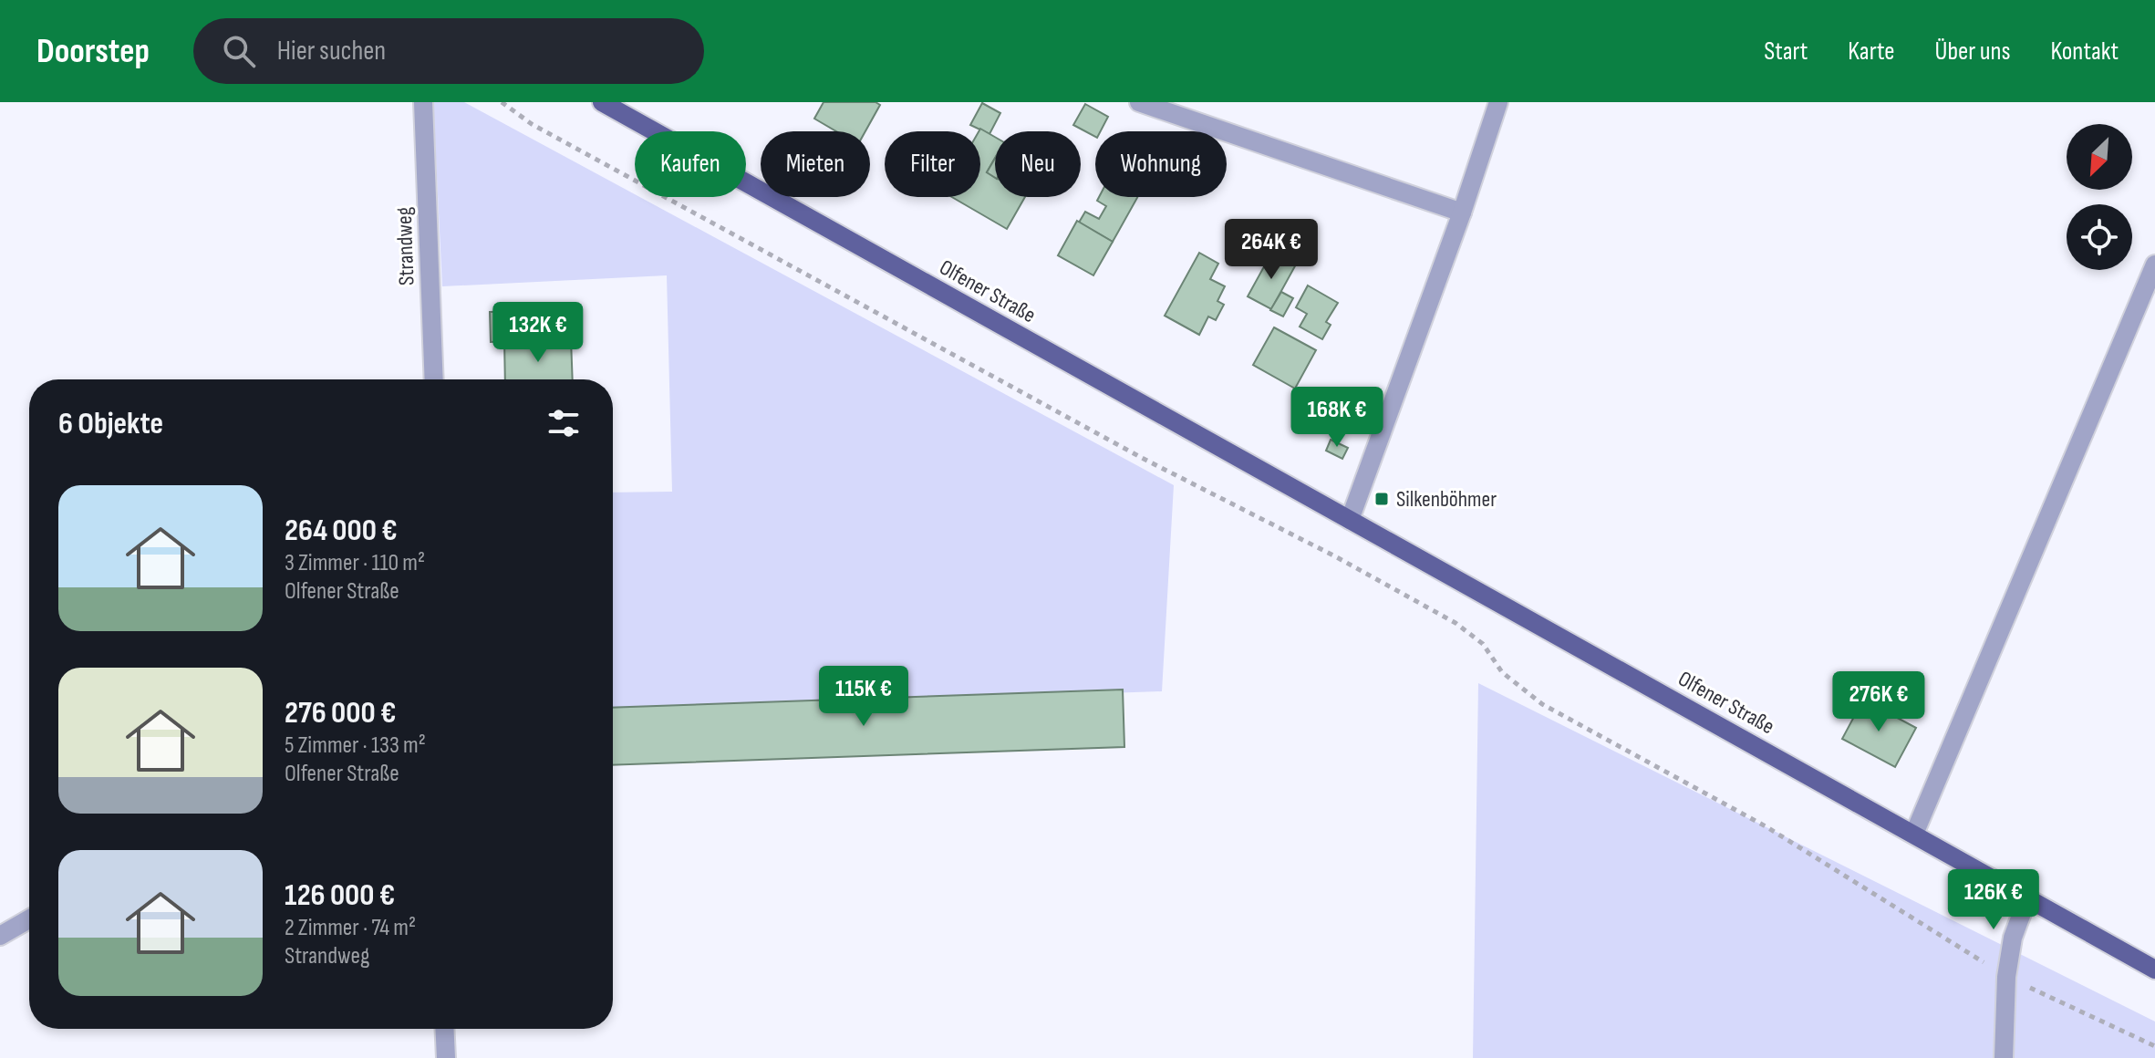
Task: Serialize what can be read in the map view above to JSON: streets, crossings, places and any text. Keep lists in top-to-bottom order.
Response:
{
  "streets": {
    "main road": ["Olfener Straße"],
    "street": ["Strandweg"]
  },
  "places": {
    "transit": ["Silkenböhmer"]
  },
  "north": "bottom left",
  "page": {
    "header": "Doorstep",
    "search": "Hier suchen",
    "nav": [
      "Start",
      "Karte",
      "Über uns",
      "Kontakt"
    ],
    "chip": [
      "Kaufen",
      "Mieten",
      "Filter",
      "Neu",
      "Wohnung"
    ],
    "price": [
      "264K €",
      "132K €",
      "168K €",
      "115K €",
      "276K €",
      "126K €"
    ],
    "heading": "6 Objekte",
    "list": [
      {
        "name": "264 000 €",
        "note": "3 Zimmer · 110 m² · Olfener Straße"
      },
      {
        "name": "276 000 €",
        "note": "5 Zimmer · 133 m² · Olfener Straße"
      },
      {
        "name": "126 000 €",
        "note": "2 Zimmer · 74 m² · Strandweg"
      }
    ]
  }
}
